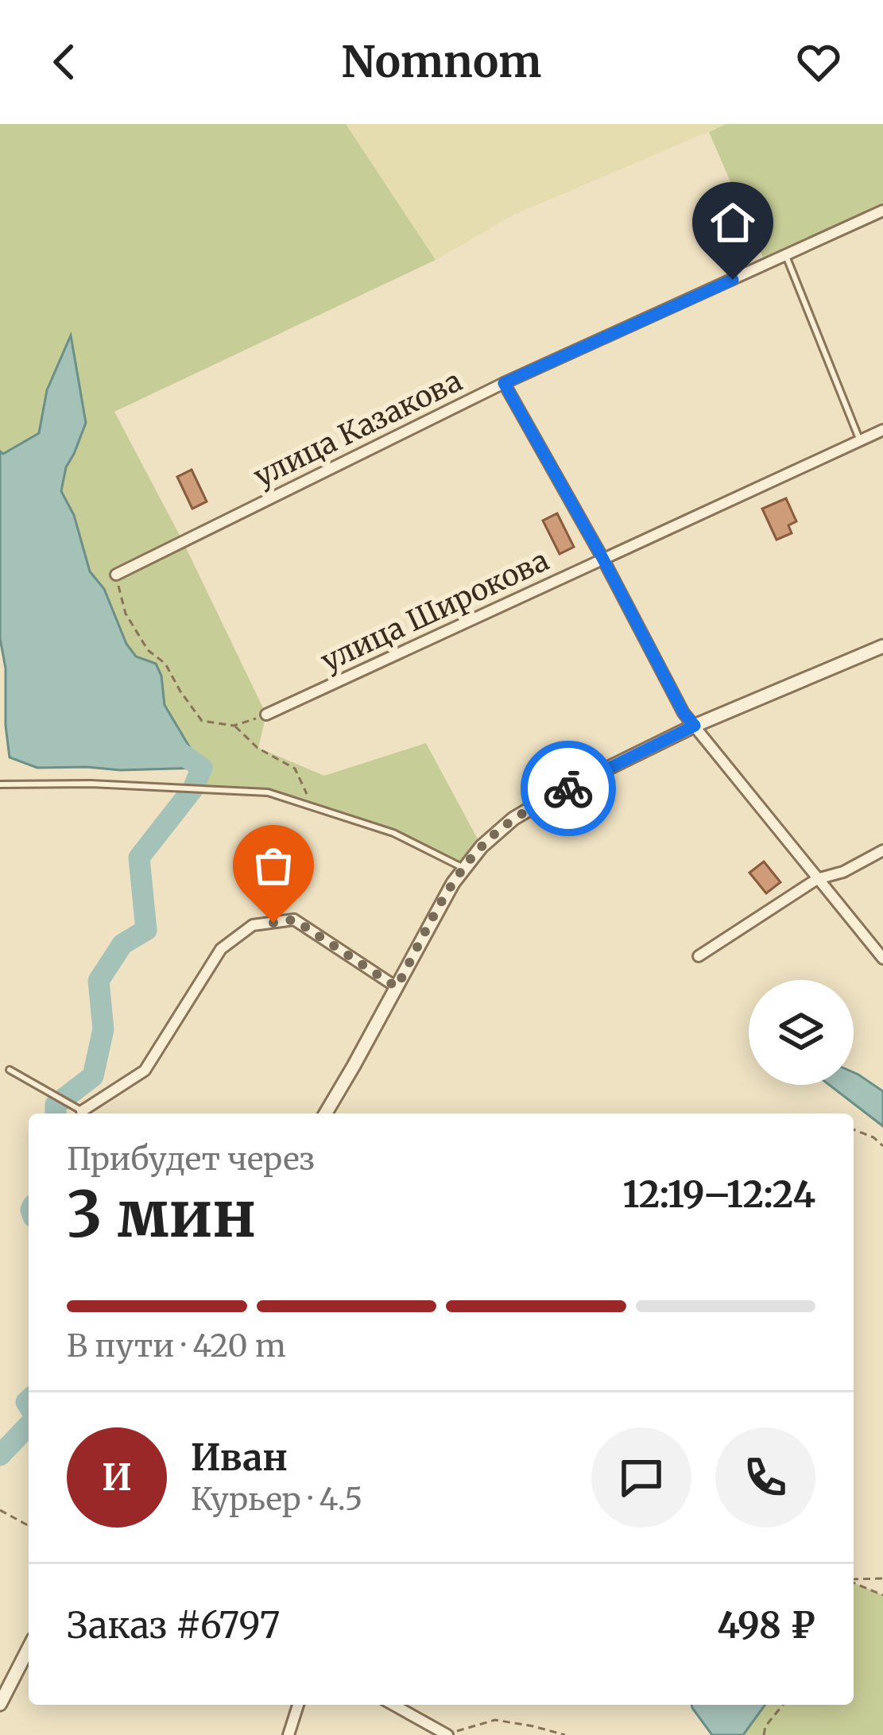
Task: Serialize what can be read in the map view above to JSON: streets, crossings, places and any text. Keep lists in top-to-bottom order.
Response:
{
  "streets": {
    "street": ["улица Казакова", "улица Широкова"]
  },
  "page": {
    "header": "Nomnom",
    "heading": ["3 мин", "Прибудет через", "12:19–12:24"],
    "panel": [
      "Иван",
      "Курьер · 4.5",
      "Заказ #6797",
      "498 ₽"
    ],
    "bar": "В пути · 420 m",
    "round": "И"
  }
}
